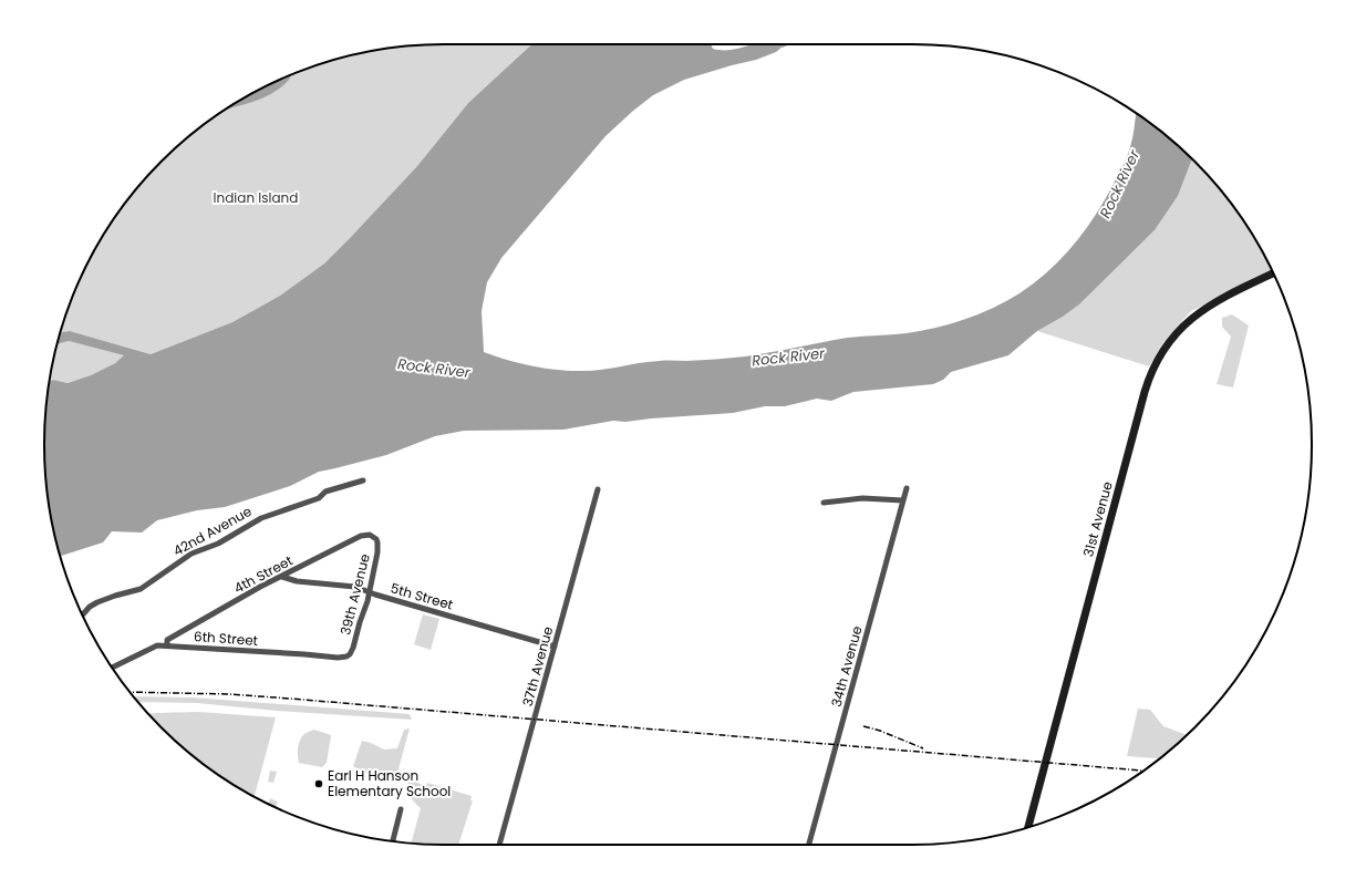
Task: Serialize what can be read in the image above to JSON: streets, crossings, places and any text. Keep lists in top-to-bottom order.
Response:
{
  "streets": {
    "street": [
      "31st Avenue",
      "42nd Avenue",
      "4th Street",
      "39th Avenue",
      "5th Street",
      "6th Street",
      "37th Avenue",
      "34th Avenue"
    ]
  },
  "crossings": [
    ["4th Street", "39th Avenue"],
    ["4th Street", "5th Street"],
    ["4th Street", "6th Street"],
    ["39th Avenue", "5th Street"],
    ["39th Avenue", "6th Street"],
    ["5th Street", "37th Avenue"]
  ],
  "water": ["Rock River"],
  "parks": ["Indian Island"],
  "places": ["Earl H Hanson Elementary School"]
}
